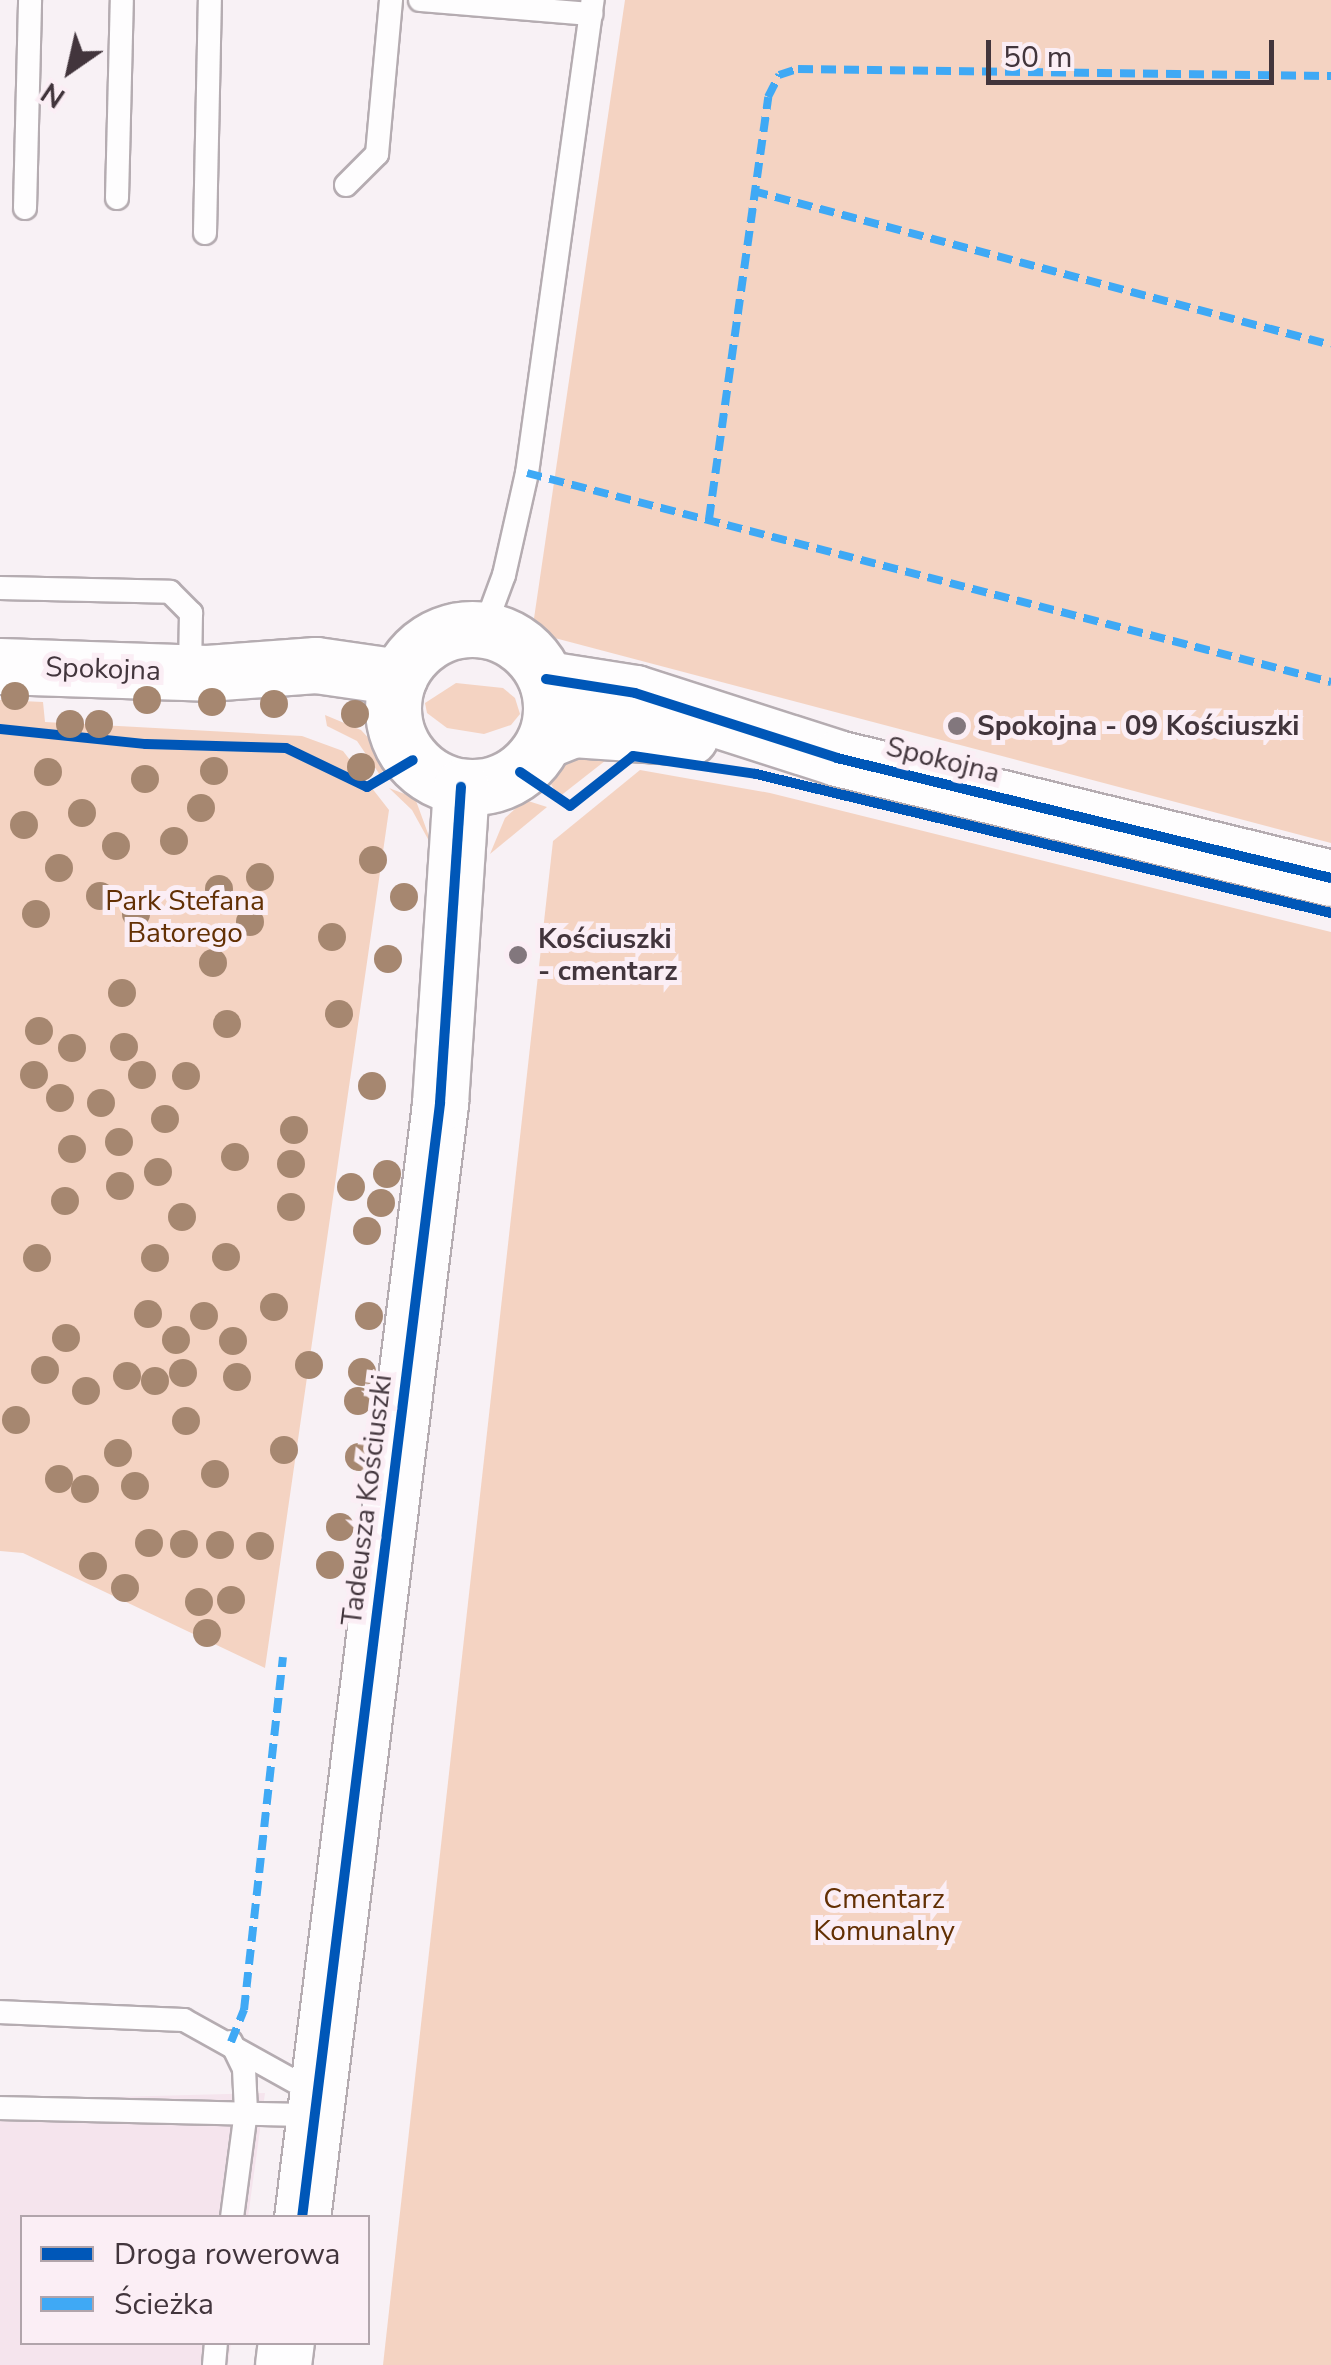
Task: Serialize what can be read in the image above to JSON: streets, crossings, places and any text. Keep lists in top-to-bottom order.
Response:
{
  "streets": {
    "street": ["Spokojna", "Tadeusza Kościuszki"]
  },
  "crossings": [
    ["Spokojna", "Tadeusza Kościuszki"]
  ],
  "parks": ["Park Stefana Batorego", "Cmentarz Komunalny"],
  "places": ["Spokojna - 09 Kościuszki", "Kościuszki - cmentarz"],
  "legend": ["Droga rowerowa", "Ścieżka"],
  "scale_bar": "50 m",
  "north": "bottom left"
}
